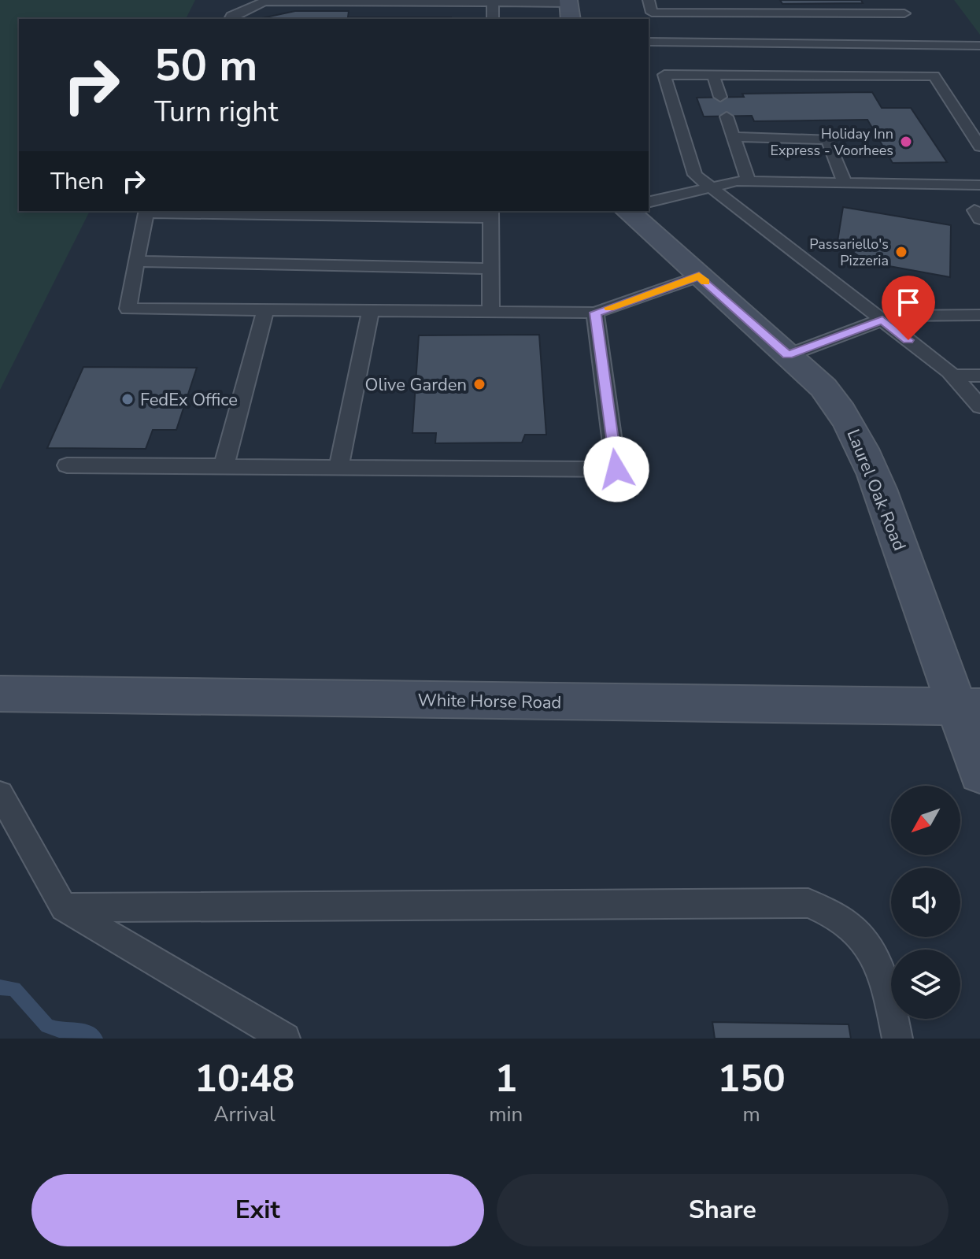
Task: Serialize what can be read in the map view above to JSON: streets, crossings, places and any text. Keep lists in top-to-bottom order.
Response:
{
  "streets": {
    "street": ["Laurel Oak Road", "White Horse Road"]
  },
  "crossings": [
    ["Laurel Oak Road", "White Horse Road"]
  ],
  "places": [
    "Holiday Inn Express - Voorhees",
    "Passariello's Pizzeria",
    "Olive Garden",
    "FedEx Office"
  ],
  "north": "bottom left",
  "page": {
    "turn": ["50 m", "Turn right"],
    "then": "Then",
    "eta": [
      "10:48",
      "Arrival",
      "1",
      "min",
      "150",
      "m"
    ],
    "buttons": ["Exit", "Share"]
  }
}
